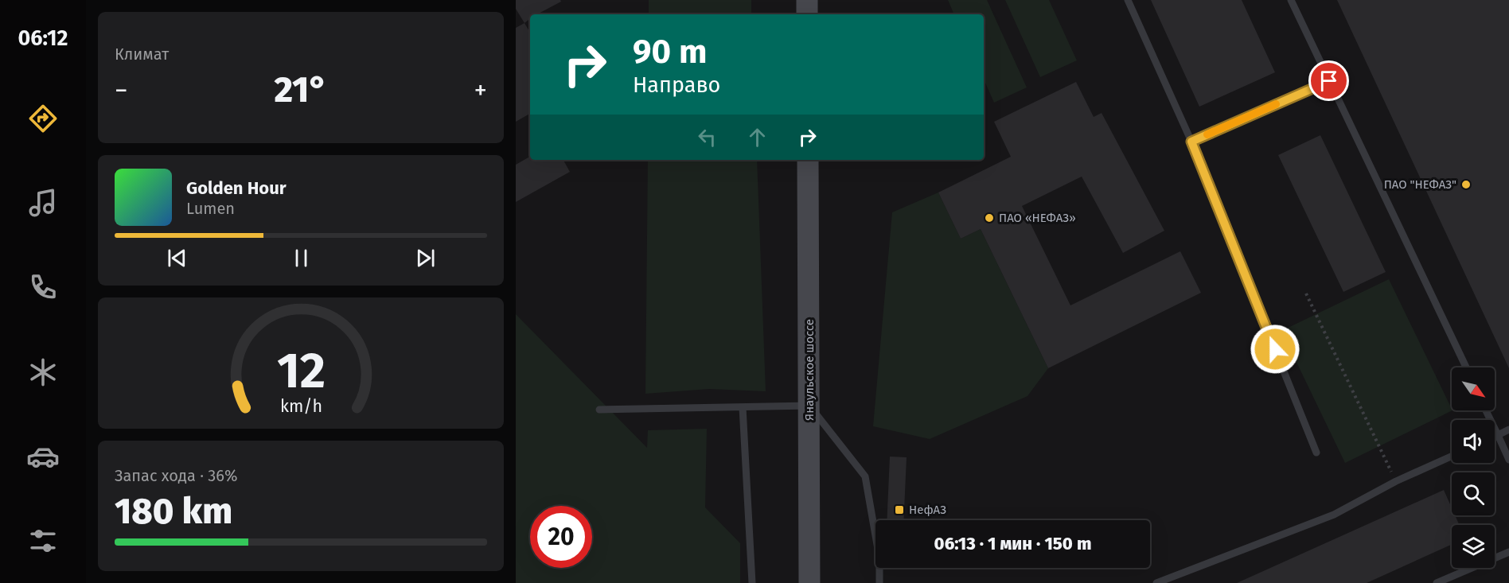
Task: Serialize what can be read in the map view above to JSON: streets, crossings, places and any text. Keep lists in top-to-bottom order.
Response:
{
  "streets": {
    "main road": ["Янаульское шоссе"]
  },
  "places": {
    "other": ["ПАО \"НЕФАЗ\"", "ПАО «НЕФАЗ»"],
    "transit": ["НефАЗ"]
  },
  "north": "bottom right",
  "page": {
    "tabs": "06:12",
    "tile": [
      "Климат",
      ["Запас хода · 36%", "180 km"]
    ],
    "turn": ["90 m", "Направо"],
    "heat": ["−", "21°", "+"],
    "song": ["Golden Hour", "Lumen"],
    "limit": "20",
    "trip": "06:13 · 1 мин · 150 m",
    "gauge": ["12", "km/h"]
  }
}
